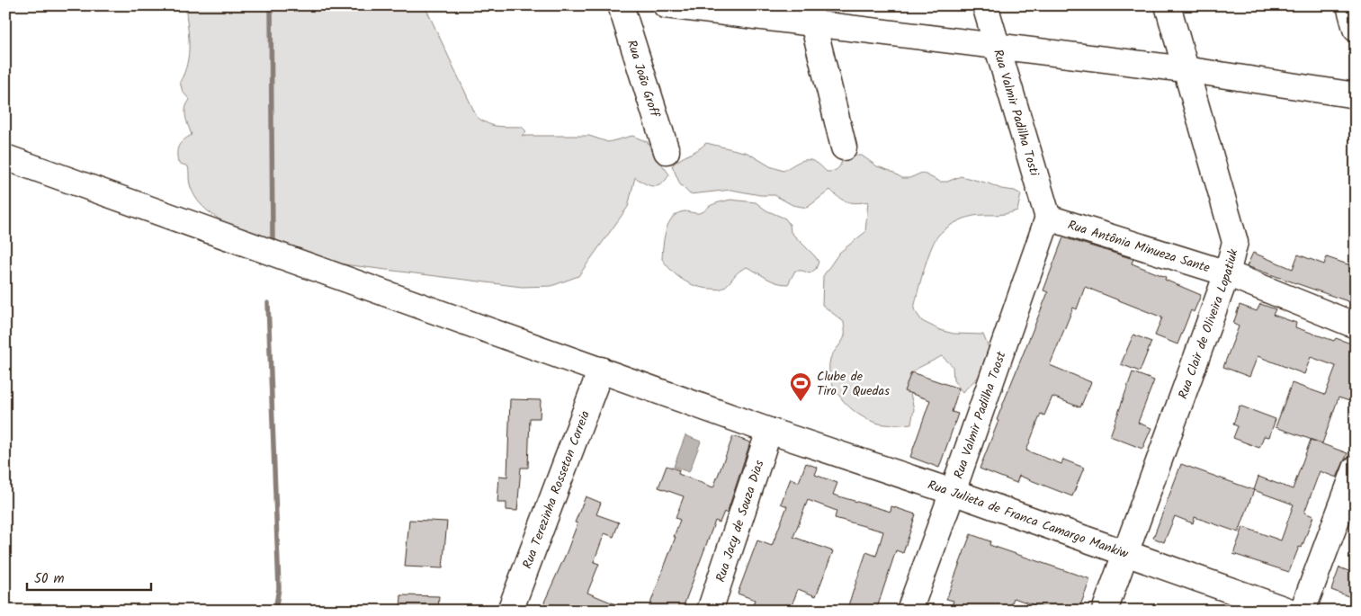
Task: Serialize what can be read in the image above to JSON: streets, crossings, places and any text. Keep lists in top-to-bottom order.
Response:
{
  "streets": {
    "street": [
      "Rua João Groff",
      "Rua Valmir Padilha Tosti",
      "Rua Antônia Minueza Sante",
      "Rua Clair de Oliveira Lopatiuk",
      "Rua Valmir Padilha Toost",
      "Rua Terezinha Rosseton Correia",
      "Rua Julieta de Franca Camargo Mankiw",
      "Rua Jacy de Souza Dias"
    ]
  },
  "crossings": [
    ["Rua Valmir Padilha Tosti", "Rua Antônia Minueza Sante"],
    ["Rua Valmir Padilha Tosti", "Rua Valmir Padilha Toost"],
    ["Rua Antônia Minueza Sante", "Rua Clair de Oliveira Lopatiuk"],
    ["Rua Antônia Minueza Sante", "Rua Valmir Padilha Toost"],
    ["Rua Clair de Oliveira Lopatiuk", "Rua Julieta de Franca Camargo Mankiw"],
    ["Rua Valmir Padilha Toost", "Rua Julieta de Franca Camargo Mankiw"],
    ["Rua Terezinha Rosseton Correia", "Rua Julieta de Franca Camargo Mankiw"],
    ["Rua Julieta de Franca Camargo Mankiw", "Rua Jacy de Souza Dias"]
  ],
  "places": {
    "sports": ["Clube de Tiro 7 Quedas"]
  },
  "scale_bar": "50 m"
}
